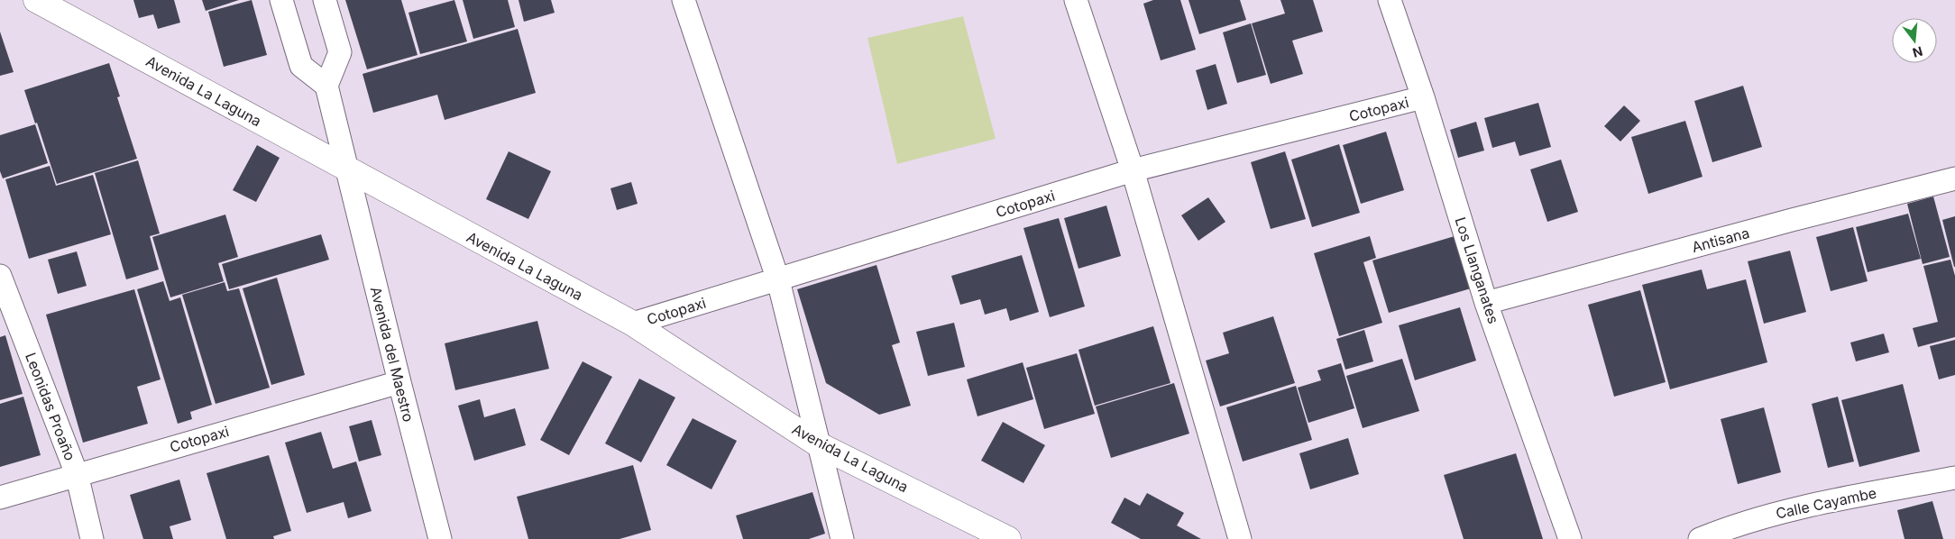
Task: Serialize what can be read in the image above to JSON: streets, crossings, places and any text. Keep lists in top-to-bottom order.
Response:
{
  "streets": {
    "street": [
      "Avenida La Laguna",
      "Cotopaxi",
      "Antisana",
      "Los Llanganates",
      "Avenida del Maestro",
      "Leonidas Proaño",
      "Calle Cayambe"
    ]
  },
  "crossings": [
    ["Avenida La Laguna", "Cotopaxi"],
    ["Avenida La Laguna", "Avenida del Maestro"],
    ["Cotopaxi", "Los Llanganates"],
    ["Cotopaxi", "Avenida del Maestro"],
    ["Cotopaxi", "Leonidas Proaño"],
    ["Antisana", "Los Llanganates"]
  ],
  "north": "bottom"
}
